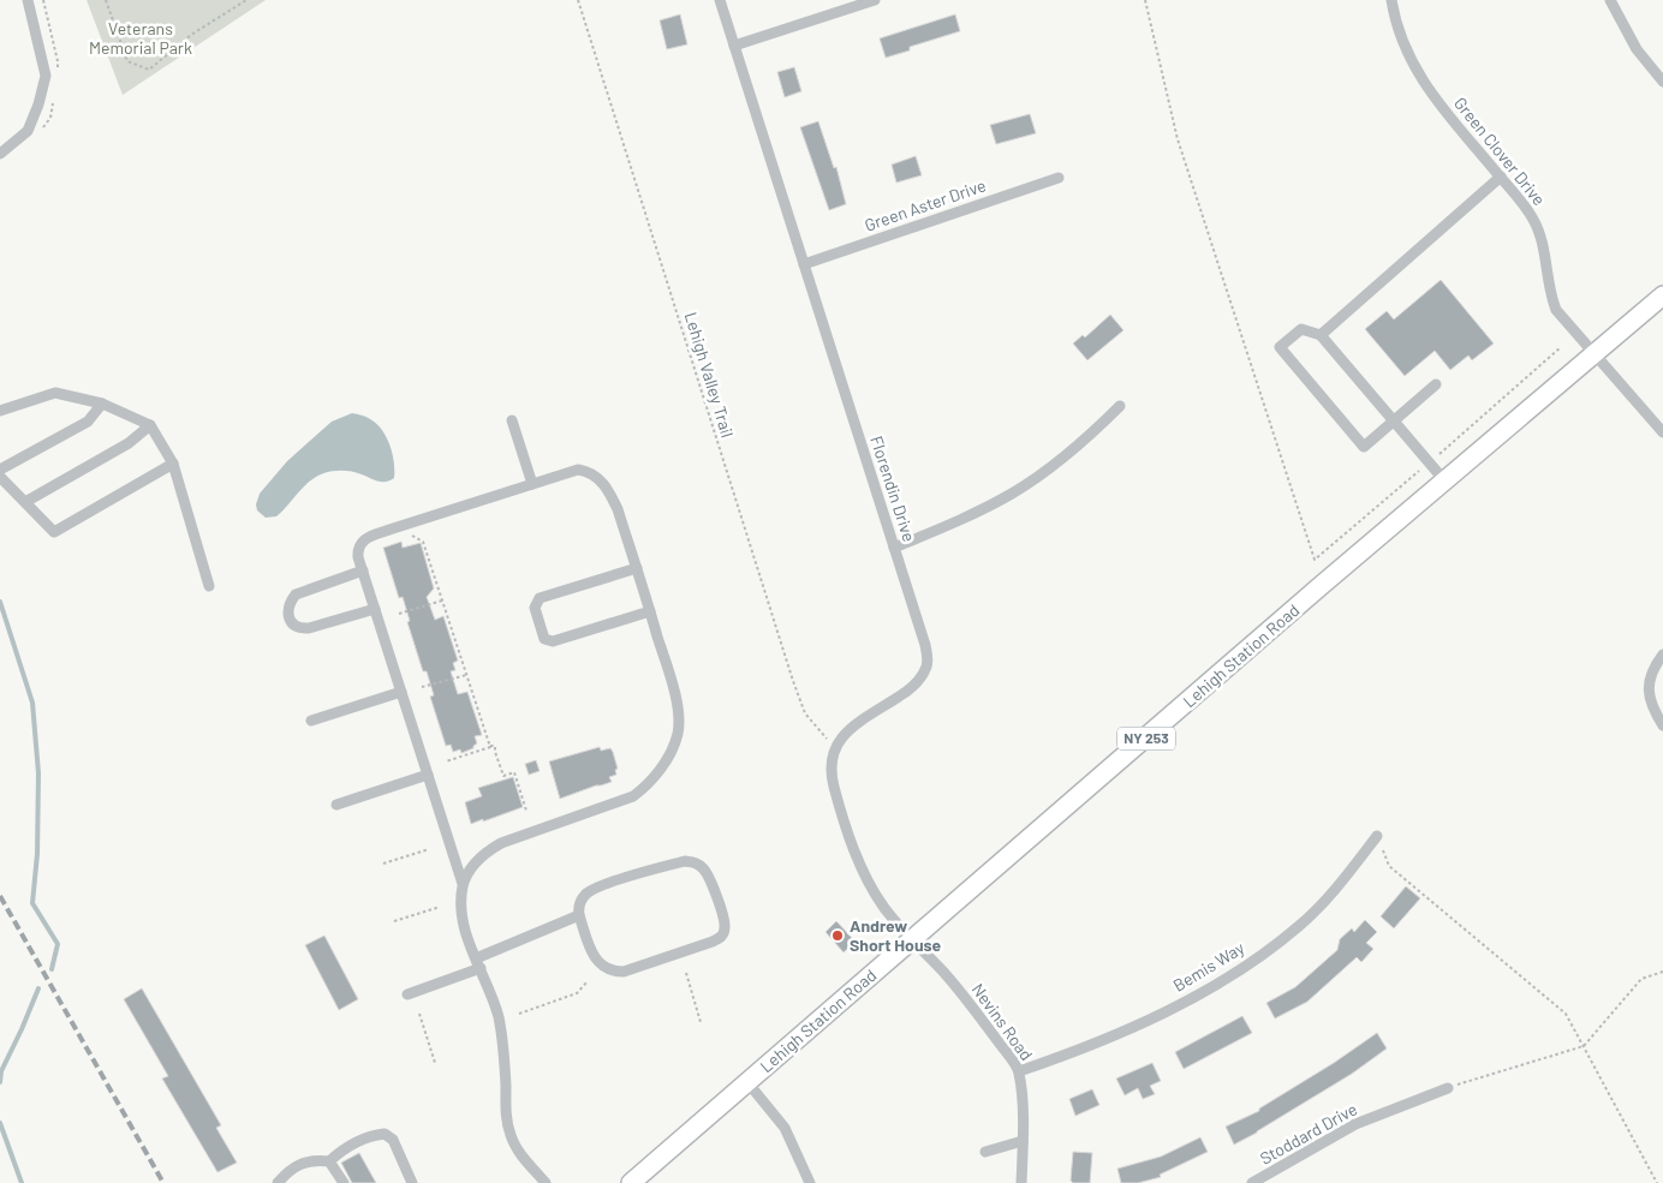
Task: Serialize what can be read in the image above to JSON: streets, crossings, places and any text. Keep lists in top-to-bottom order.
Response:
{
  "streets": {
    "main road": ["Lehigh Station Road", "NY 253"],
    "street": [
      "Green Clover Drive",
      "Green Aster Drive",
      "Florendin Drive",
      "Bemis Way",
      "Nevins Road",
      "Stoddard Drive"
    ],
    "path": ["Lehigh Valley Trail"]
  },
  "crossings": [
    ["Green Clover Drive", "Lehigh Station Road"],
    ["Green Aster Drive", "Florendin Drive"],
    ["Lehigh Valley Trail", "Florendin Drive"],
    ["Lehigh Station Road", "Nevins Road"],
    ["Bemis Way", "Nevins Road"]
  ],
  "parks": ["Veterans Memorial Park"],
  "places": ["Andrew Short House"]
}
